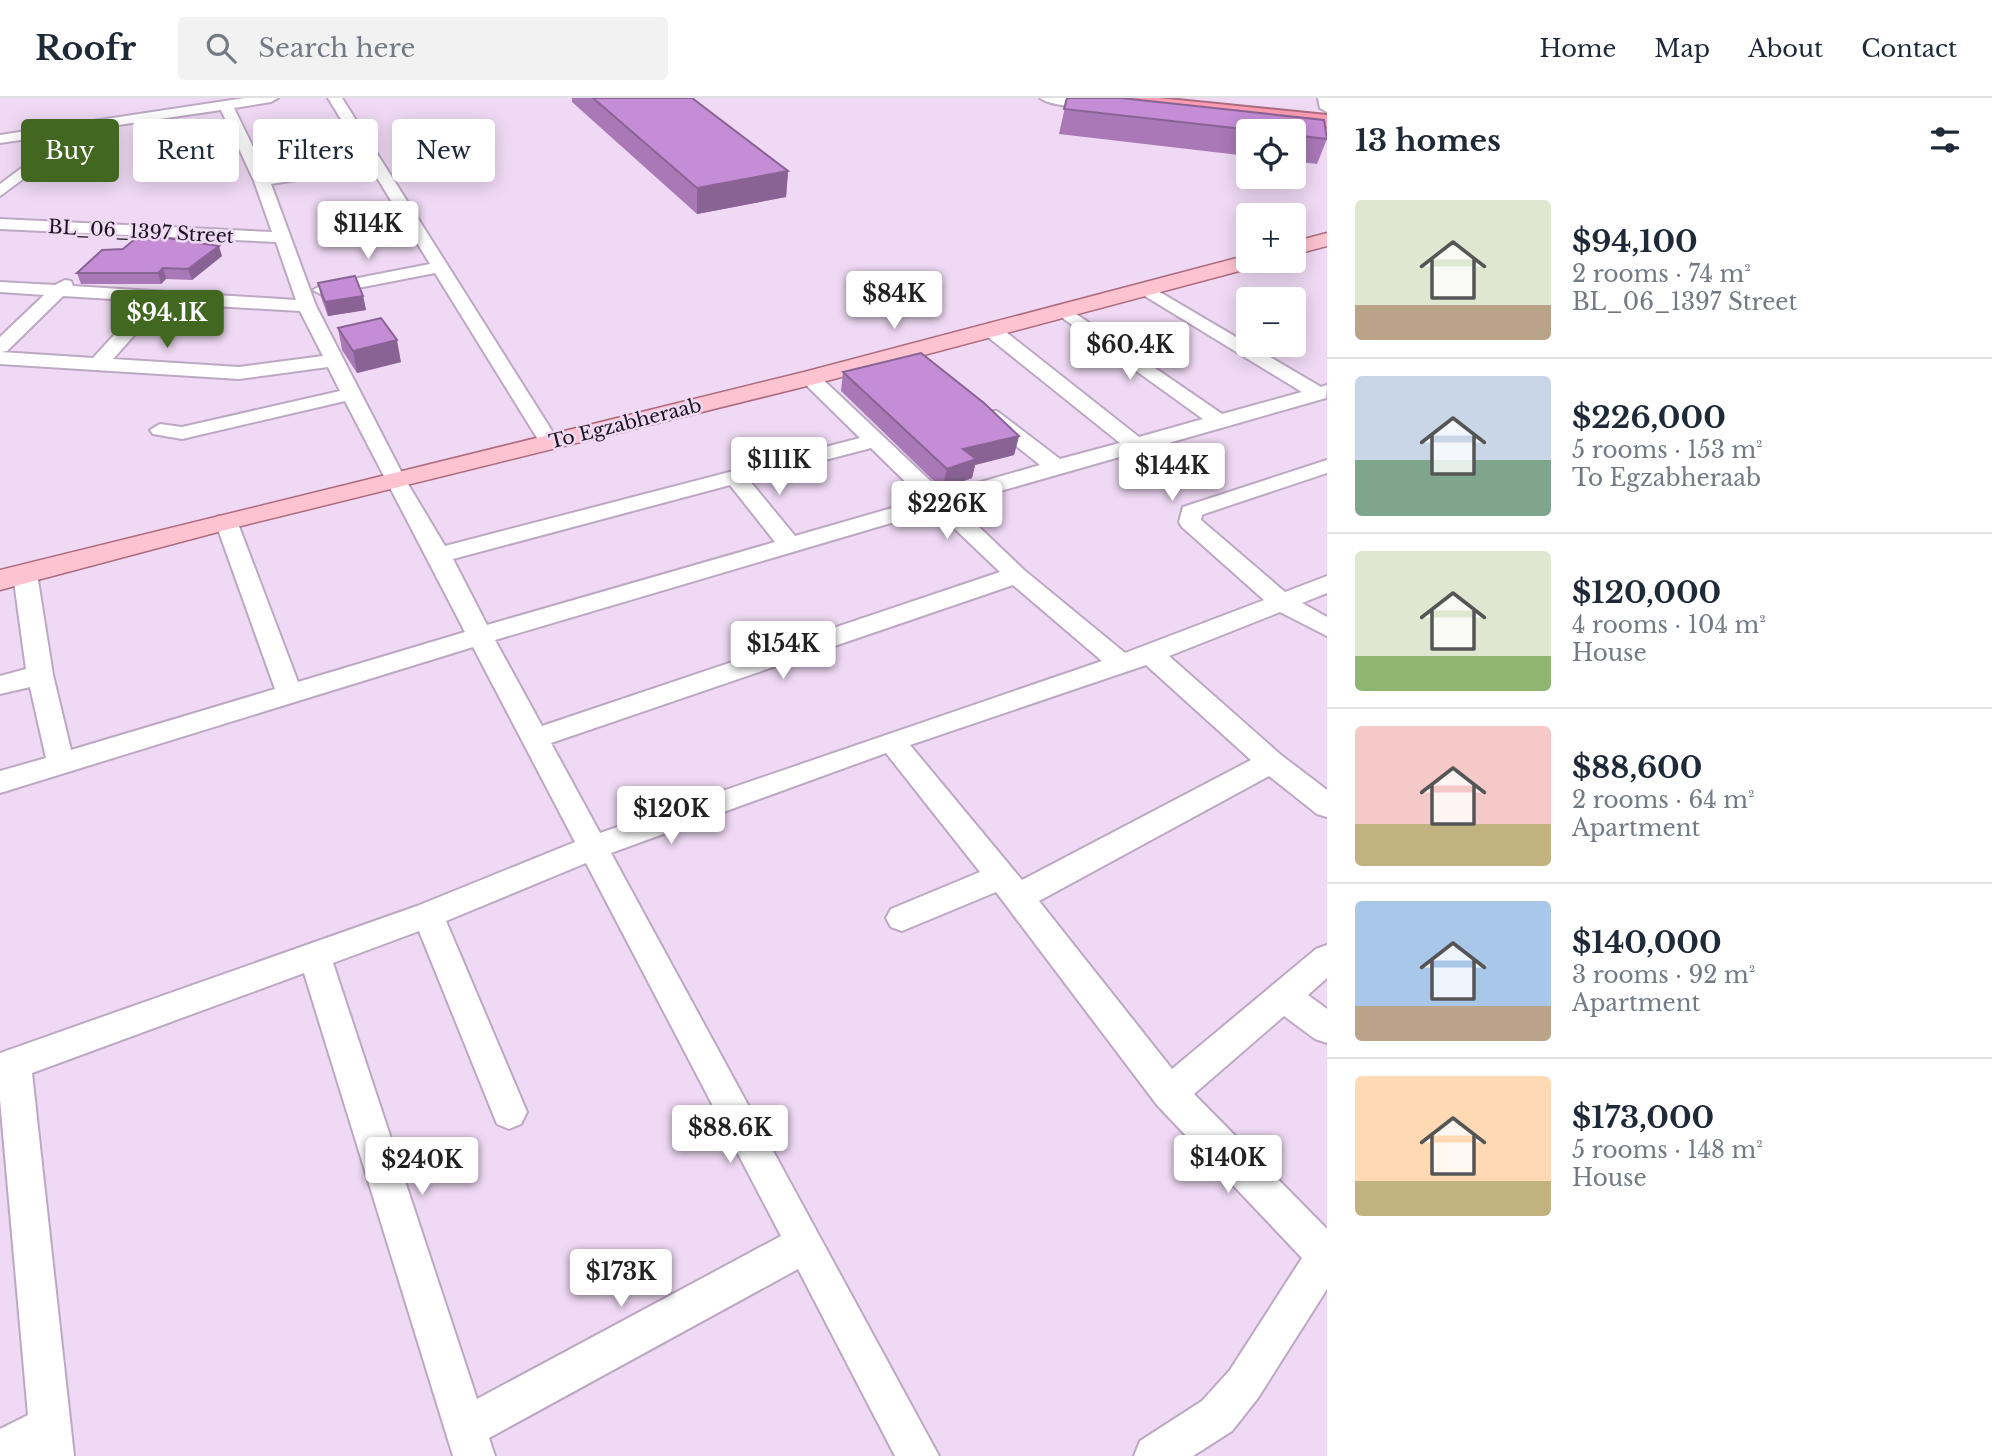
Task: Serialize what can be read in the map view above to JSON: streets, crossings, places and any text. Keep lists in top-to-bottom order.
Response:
{
  "streets": {
    "main road": ["To Egzabheraab"],
    "street": ["BL_06_1397 Street"]
  },
  "page": {
    "header": "Roofr",
    "search": "Search here",
    "nav": [
      "Home",
      "Map",
      "About",
      "Contact"
    ],
    "heading": "13 homes",
    "map_buttons": ["+", "−"],
    "chip": [
      "Buy",
      "Rent",
      "Filters",
      "New"
    ],
    "list": [
      {
        "name": "$94,100",
        "note": "2 rooms · 74 m² · BL_06_1397 Street"
      },
      {
        "name": "$226,000",
        "note": "5 rooms · 153 m² · To Egzabheraab"
      },
      {
        "name": "$120,000",
        "note": "4 rooms · 104 m² · House"
      },
      {
        "name": "$88,600",
        "note": "2 rooms · 64 m² · Apartment"
      },
      {
        "name": "$140,000",
        "note": "3 rooms · 92 m² · Apartment"
      },
      {
        "name": "$173,000",
        "note": "5 rooms · 148 m² · House"
      }
    ],
    "price": [
      "$114K",
      "$84K",
      "$94.1K",
      "$60.4K",
      "$111K",
      "$144K",
      "$226K",
      "$154K",
      "$120K",
      "$88.6K",
      "$140K",
      "$240K",
      "$173K"
    ]
  }
}
